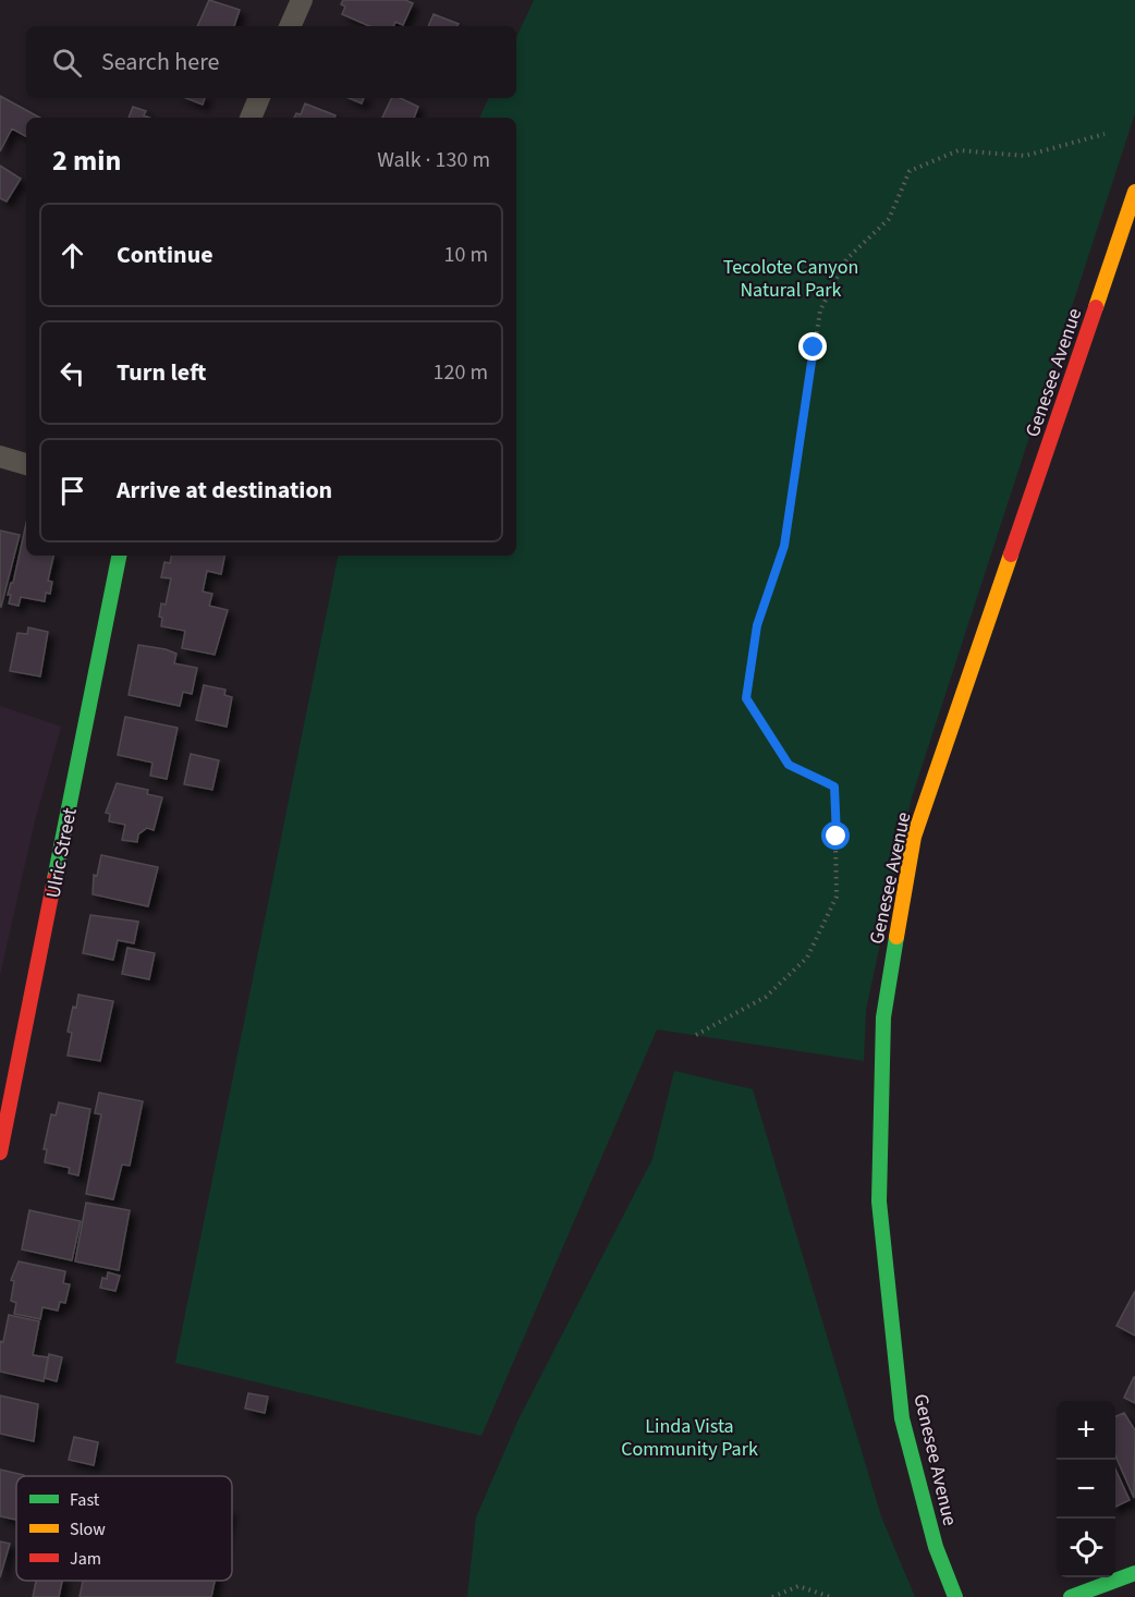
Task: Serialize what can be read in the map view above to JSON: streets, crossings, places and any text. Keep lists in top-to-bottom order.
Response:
{
  "streets": {
    "main road": ["Genesee Avenue", "Ulric Street"]
  },
  "parks": ["Tecolote Canyon Natural Park", "Linda Vista Community Park"],
  "legend": ["Fast", "Slow", "Jam"],
  "page": {
    "search": "Search here",
    "heading": ["2 min", "Walk · 130 m"],
    "list": [
      ["Continue", "10 m"],
      ["Turn left", "120 m"],
      "Arrive at destination"
    ],
    "map_buttons": ["+", "−"]
  }
}
